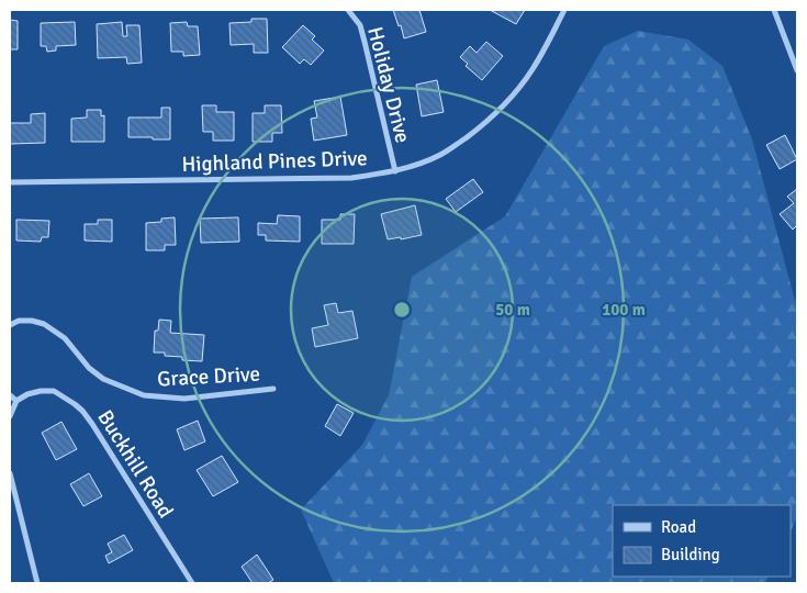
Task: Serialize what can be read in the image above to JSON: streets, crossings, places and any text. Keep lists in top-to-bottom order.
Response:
{
  "streets": {
    "street": [
      "Holiday Drive",
      "Highland Pines Drive",
      "Grace Drive",
      "Buckhill Road"
    ]
  },
  "crossings": [
    ["Holiday Drive", "Highland Pines Drive"]
  ],
  "legend": ["Road", "Building"],
  "rings": ["50 m", "100 m"]
}
